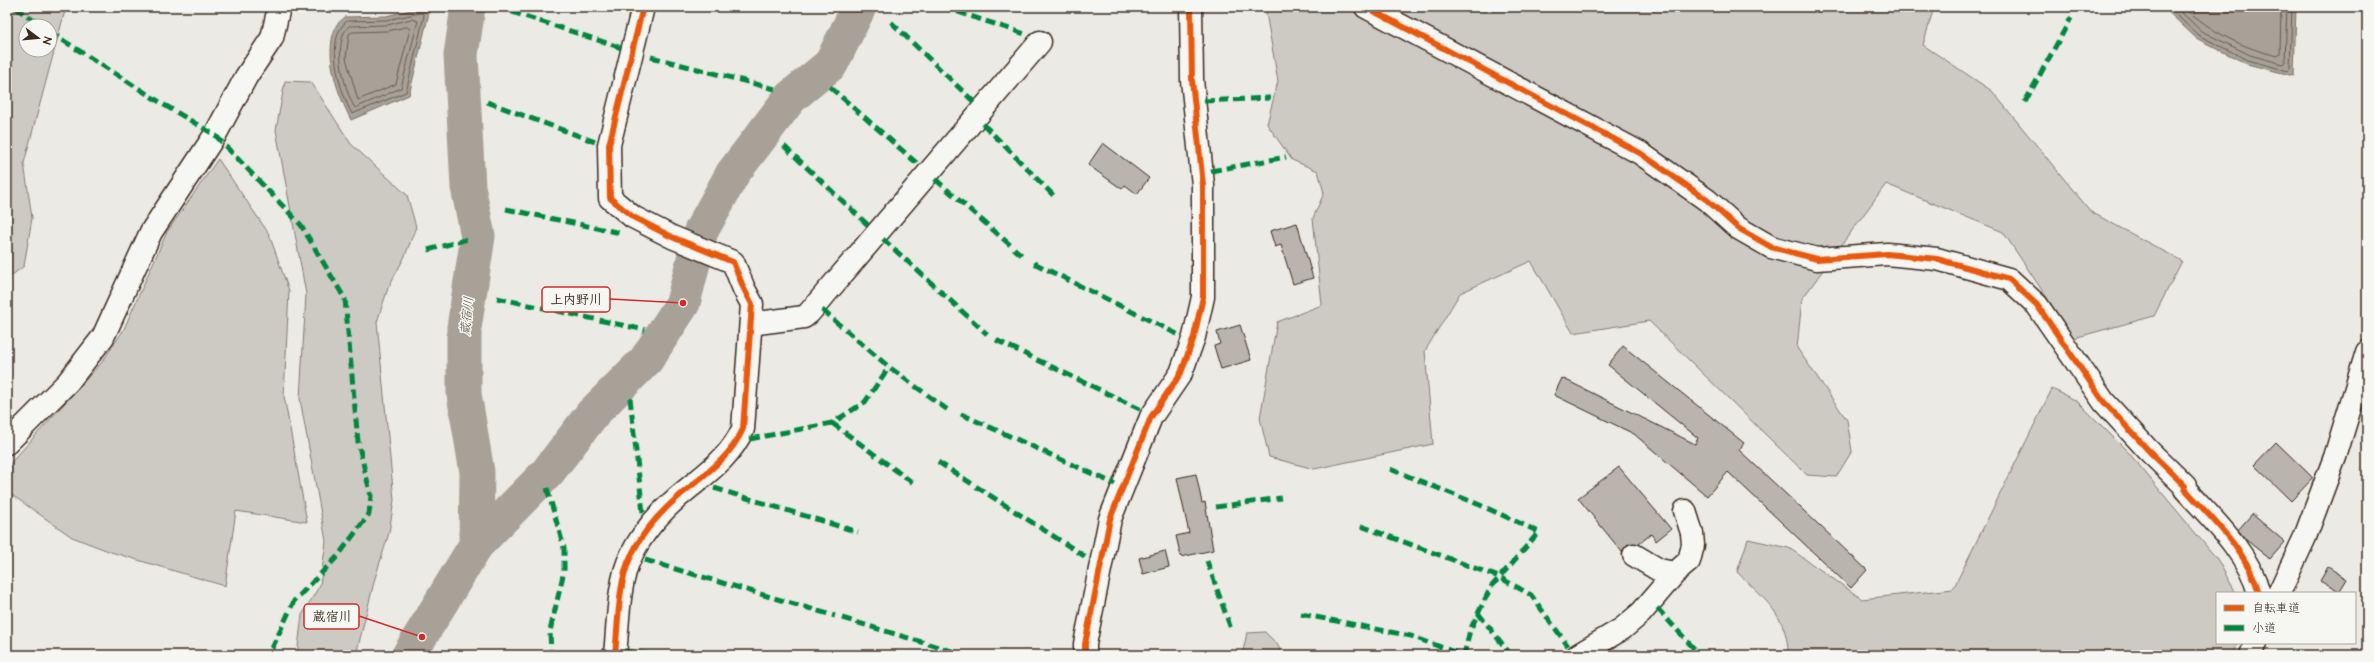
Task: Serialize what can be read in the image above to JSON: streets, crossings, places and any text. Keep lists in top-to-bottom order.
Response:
{
  "water": ["蔵宿川"],
  "places": ["上内野川", "蔵宿川"],
  "legend": ["自転車道", "小道"],
  "north": "right"
}
